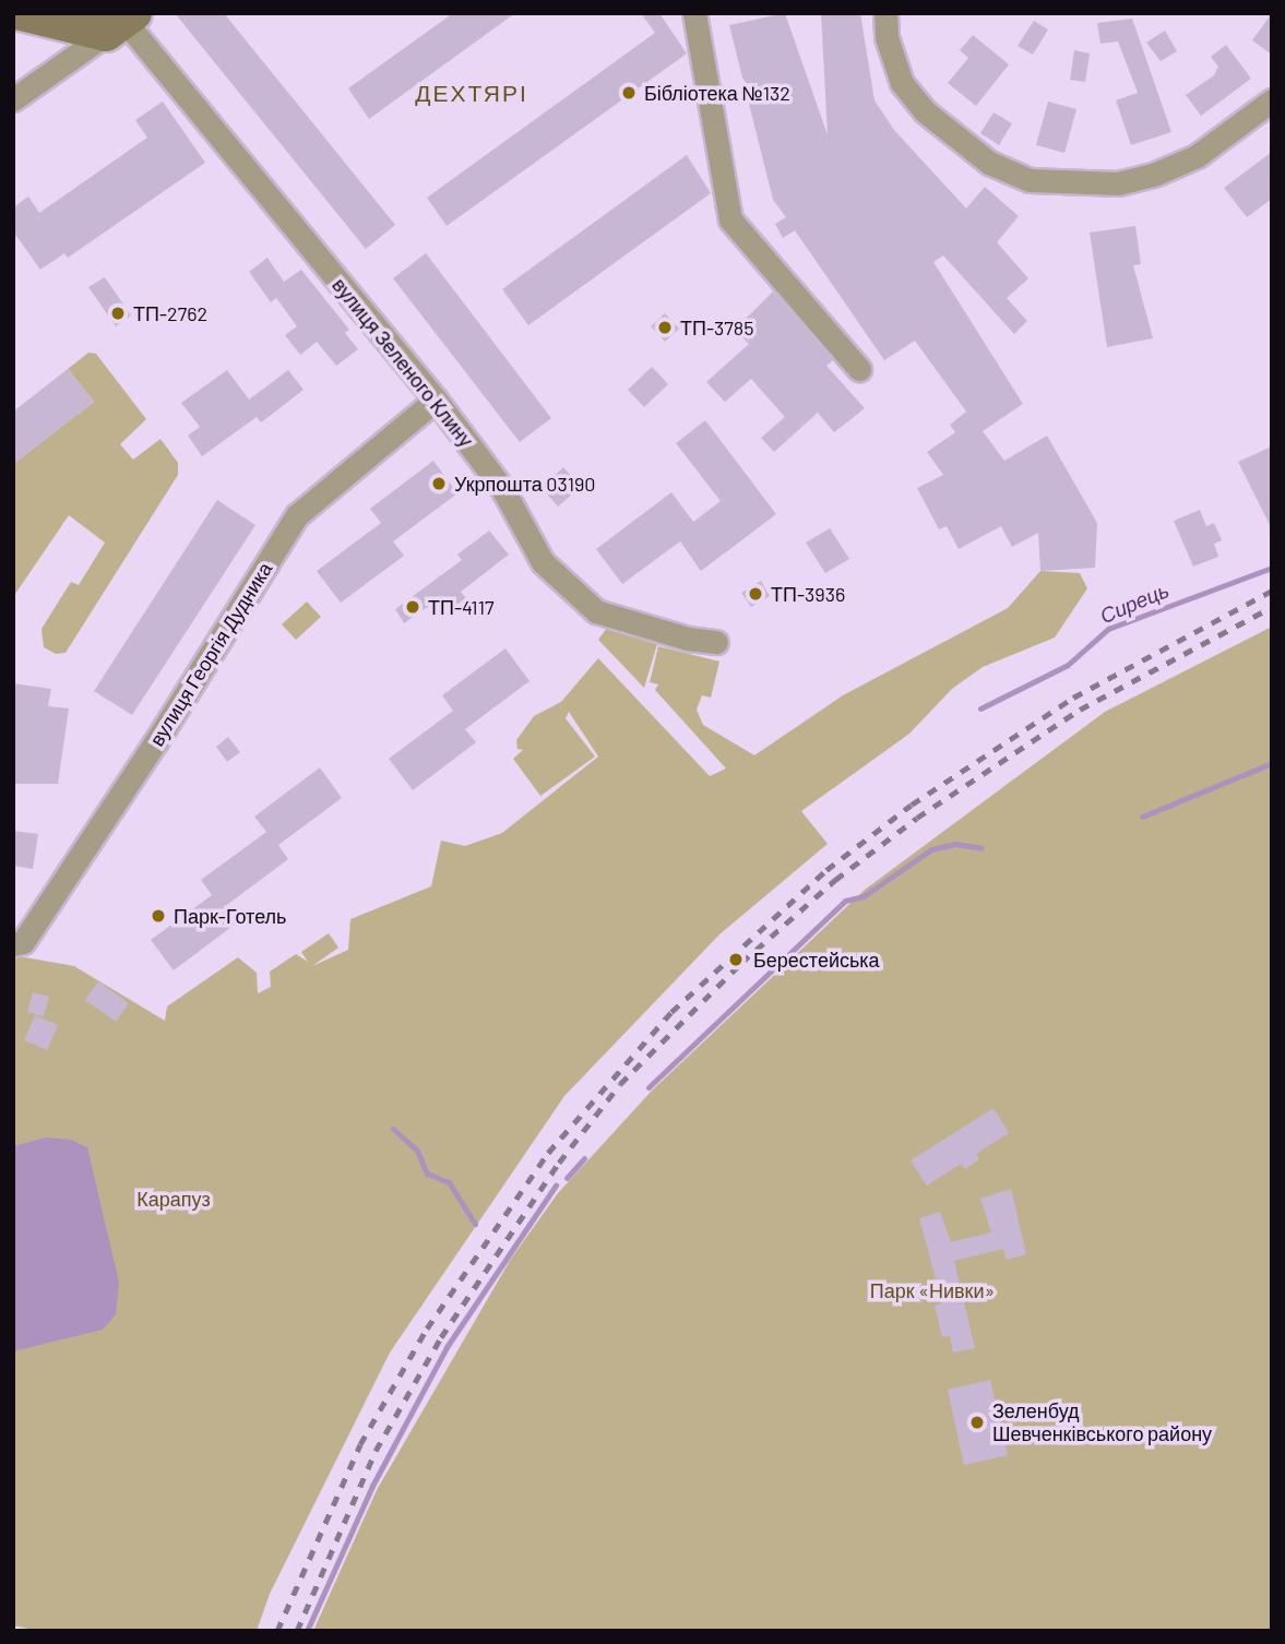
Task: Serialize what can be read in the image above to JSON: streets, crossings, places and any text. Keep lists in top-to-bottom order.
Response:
{
  "streets": {
    "street": ["вулиця Зеленого Клину", "вулиця Георгія Дудника"]
  },
  "crossings": [
    ["вулиця Зеленого Клину", "вулиця Георгія Дудника"]
  ],
  "districts": ["ДЕХТЯРІ"],
  "water": ["Сирець"],
  "parks": ["Карапуз", "Парк «Нивки»"],
  "places": [
    "Бібліотека №132",
    "ТП-2762",
    "ТП-3785",
    "Укрпошта 03190",
    "ТП-3936",
    "ТП-4117",
    "Парк-Готель",
    "Берестейська",
    "Зеленбуд Шевченківського району"
  ]
}
